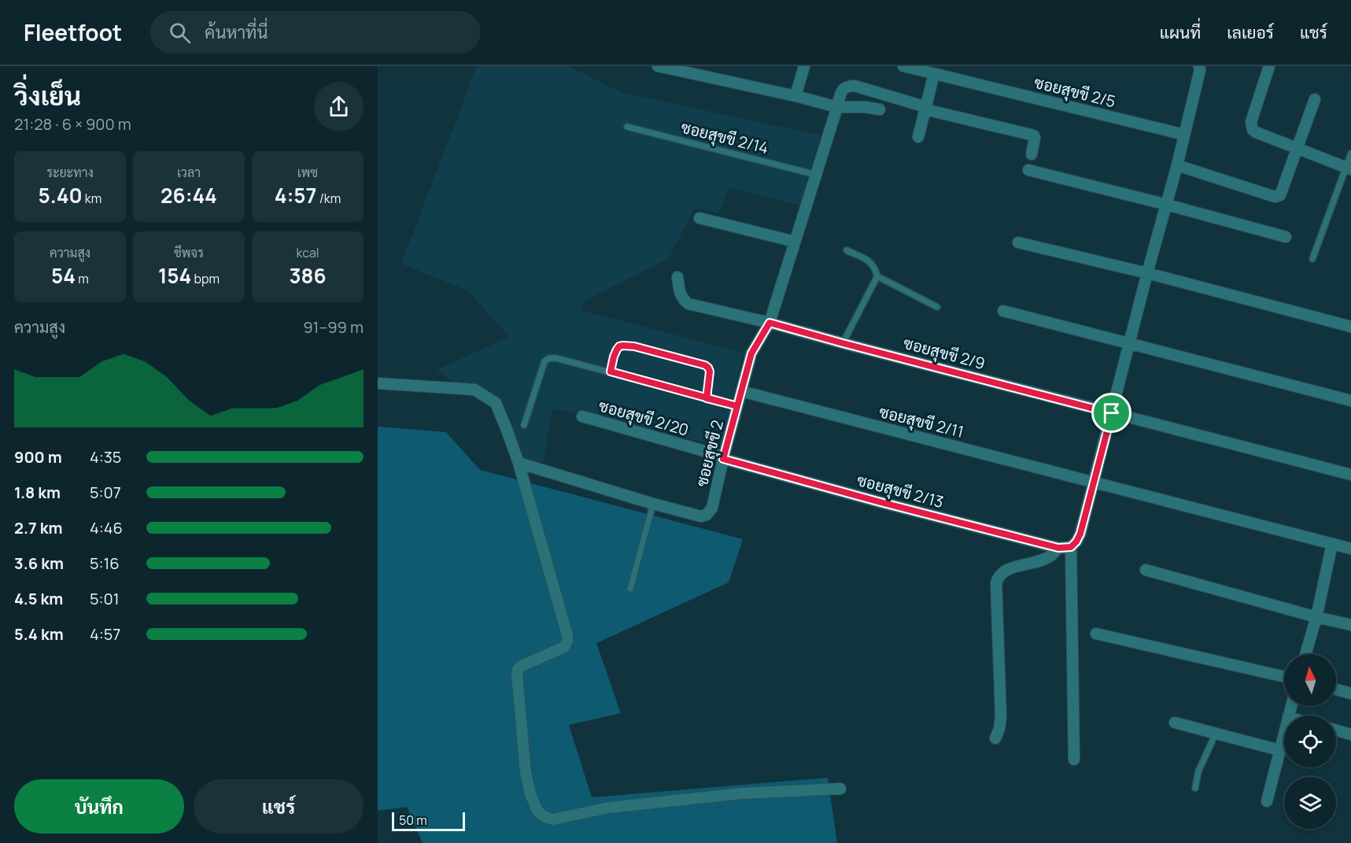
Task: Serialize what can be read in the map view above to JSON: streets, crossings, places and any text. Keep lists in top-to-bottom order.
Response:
{
  "streets": {
    "street": [
      "ซอยสุขขี 2/5",
      "ซอยสุขขี 2/9",
      "ซอยสุขขี 2/20",
      "ซอยสุขขี 2/11",
      "ซอยสุขขี 2",
      "ซอยสุขขี 2/13"
    ],
    "lane": ["ซอยสุขขี 2/14"]
  },
  "crossings": [
    ["ซอยสุขขี 2/14", "ซอยสุขขี 2"],
    ["ซอยสุขขี 2/9", "ซอยสุขขี 2"],
    ["ซอยสุขขี 2/20", "ซอยสุขขี 2"],
    ["ซอยสุขขี 2/20", "ซอยสุขขี 2/13"],
    ["ซอยสุขขี 2/11", "ซอยสุขขี 2"],
    ["ซอยสุขขี 2", "ซอยสุขขี 2/13"]
  ],
  "scale_bar": "50 m",
  "north": "top",
  "page": {
    "header": "Fleetfoot",
    "search": "ค้นหาที่นี่",
    "nav": ["แผนที่", "เลเยอร์", "แชร์"],
    "heading": ["วิ่งเย็น", "21:28 · 6 × 900 m"],
    "stats": [
      ["ระยะทาง", "5.40 km"],
      ["เวลา", "26:44"],
      ["เพซ", "4:57 /km"],
      ["ความสูง", "54 m"],
      ["ชีพจร", "154 bpm"],
      ["kcal", "386"]
    ],
    "chart": ["ความสูง", "91–99 m"],
    "list": [
      {
        "name": "900 m",
        "note": "4:35"
      },
      {
        "name": "1.8 km",
        "note": "5:07"
      },
      {
        "name": "2.7 km",
        "note": "4:46"
      },
      {
        "name": "3.6 km",
        "note": "5:16"
      },
      {
        "name": "4.5 km",
        "note": "5:01"
      },
      {
        "name": "5.4 km",
        "note": "4:57"
      }
    ],
    "buttons": ["บันทึก", "แชร์"],
    "scale": "50 m"
  }
}
